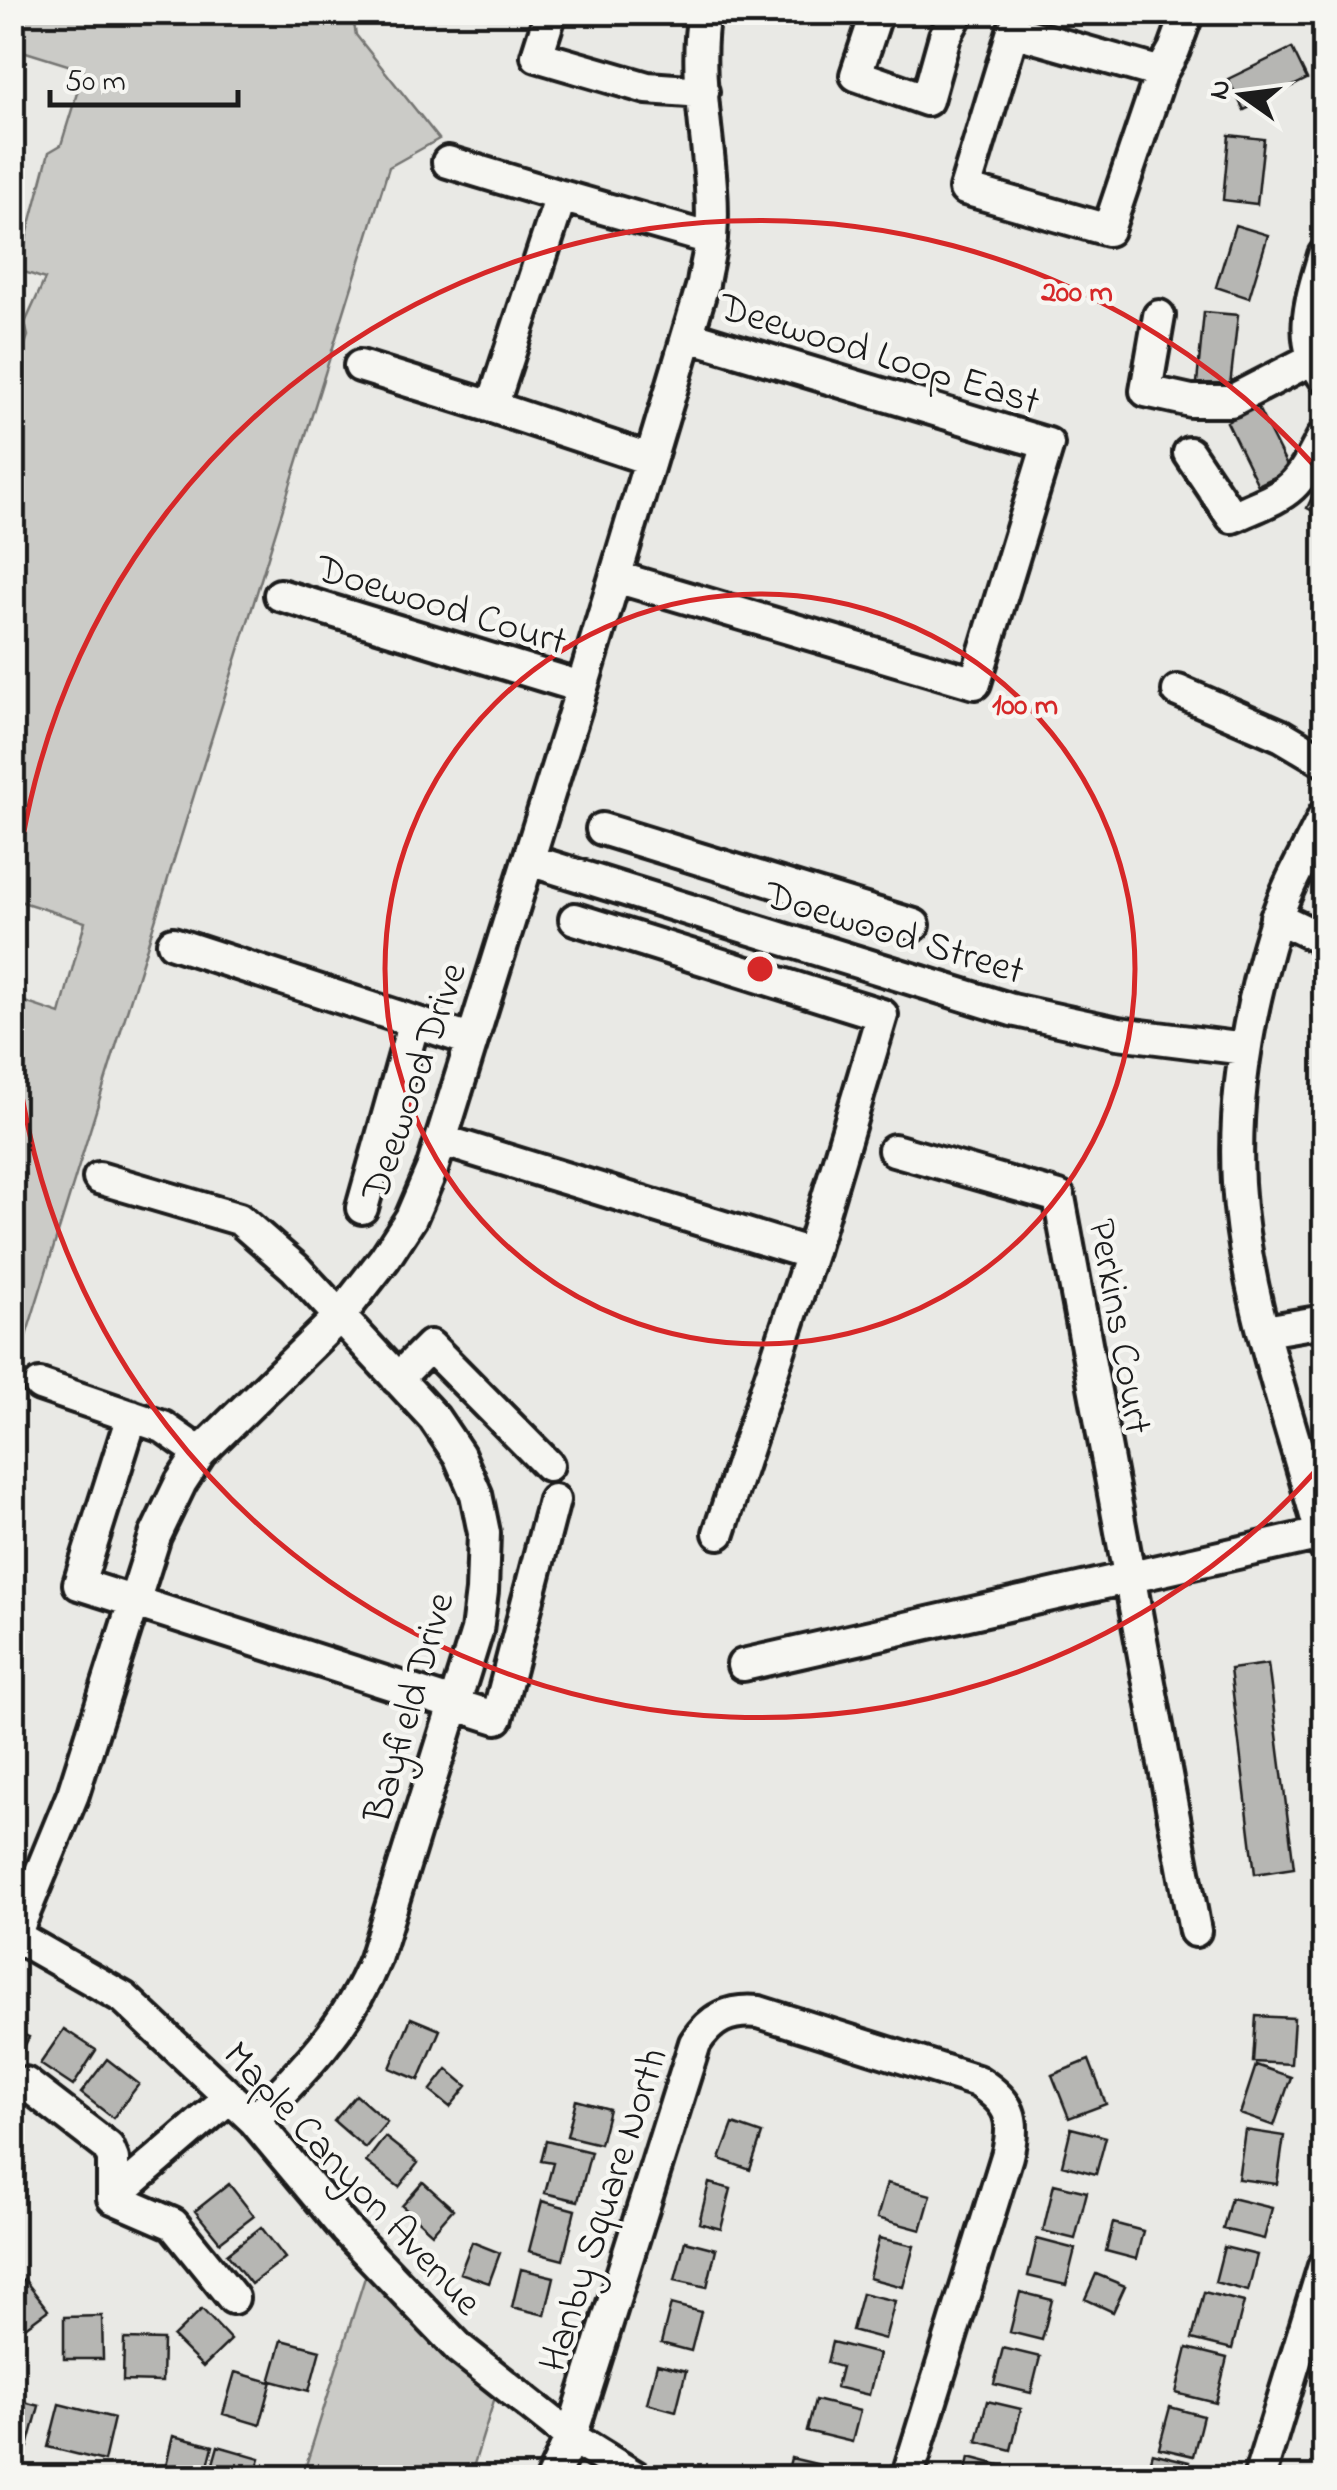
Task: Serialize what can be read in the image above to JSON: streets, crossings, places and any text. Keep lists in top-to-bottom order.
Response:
{
  "streets": {
    "street": [
      "Deewood Loop East",
      "Doewood Court",
      "Doewood Street",
      "Deewood Drive",
      "Perkins Court",
      "Bayfield Drive",
      "Maple Canyon Avenue",
      "Hanby Square North"
    ]
  },
  "crossings": [
    ["Deewood Loop East", "Deewood Drive"],
    ["Doewood Court", "Deewood Drive"],
    ["Doewood Street", "Deewood Drive"],
    ["Deewood Drive", "Bayfield Drive"],
    ["Deewood Drive", "Maple Canyon Avenue"],
    ["Bayfield Drive", "Maple Canyon Avenue"],
    ["Maple Canyon Avenue", "Hanby Square North"]
  ],
  "scale_bar": "50 m",
  "north": "left",
  "rings": ["200 m", "100 m"]
}
